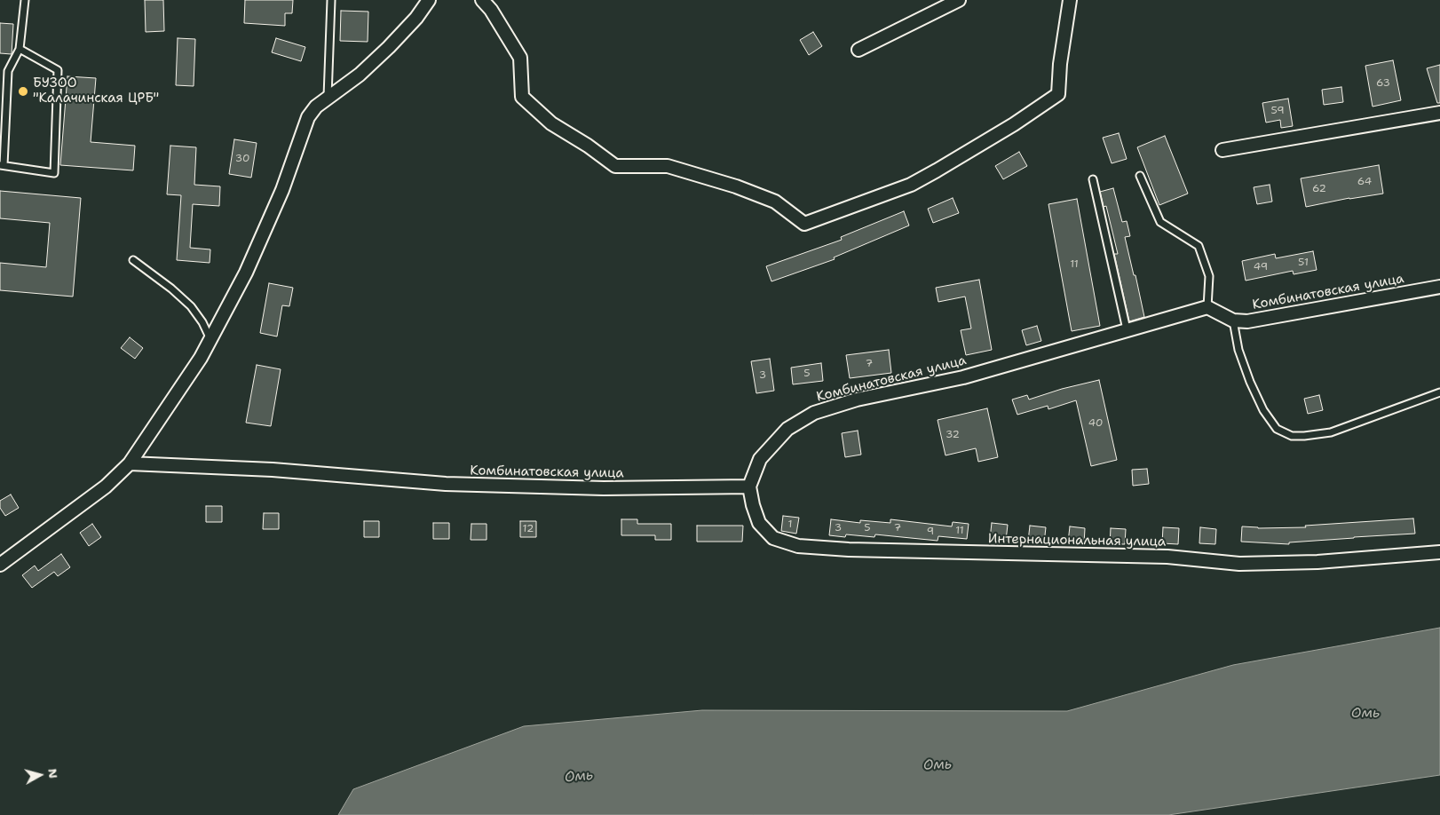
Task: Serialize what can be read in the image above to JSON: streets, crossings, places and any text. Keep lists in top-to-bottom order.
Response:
{
  "streets": {
    "street": ["Комбинатовская улица", "Интернациональная улица"]
  },
  "crossings": [
    ["Комбинатовская улица", "Интернациональная улица"]
  ],
  "water": ["Омь"],
  "places": ["БУЗОО \"Калачинская ЦРБ\""],
  "house_numbers": [
    "63",
    "59",
    "30",
    "64",
    "62",
    "51",
    "11",
    "49",
    "7",
    "5",
    "3",
    "40",
    "32",
    "1",
    "3",
    "5",
    "7",
    "12",
    "11",
    "9"
  ],
  "north": "right"
}
